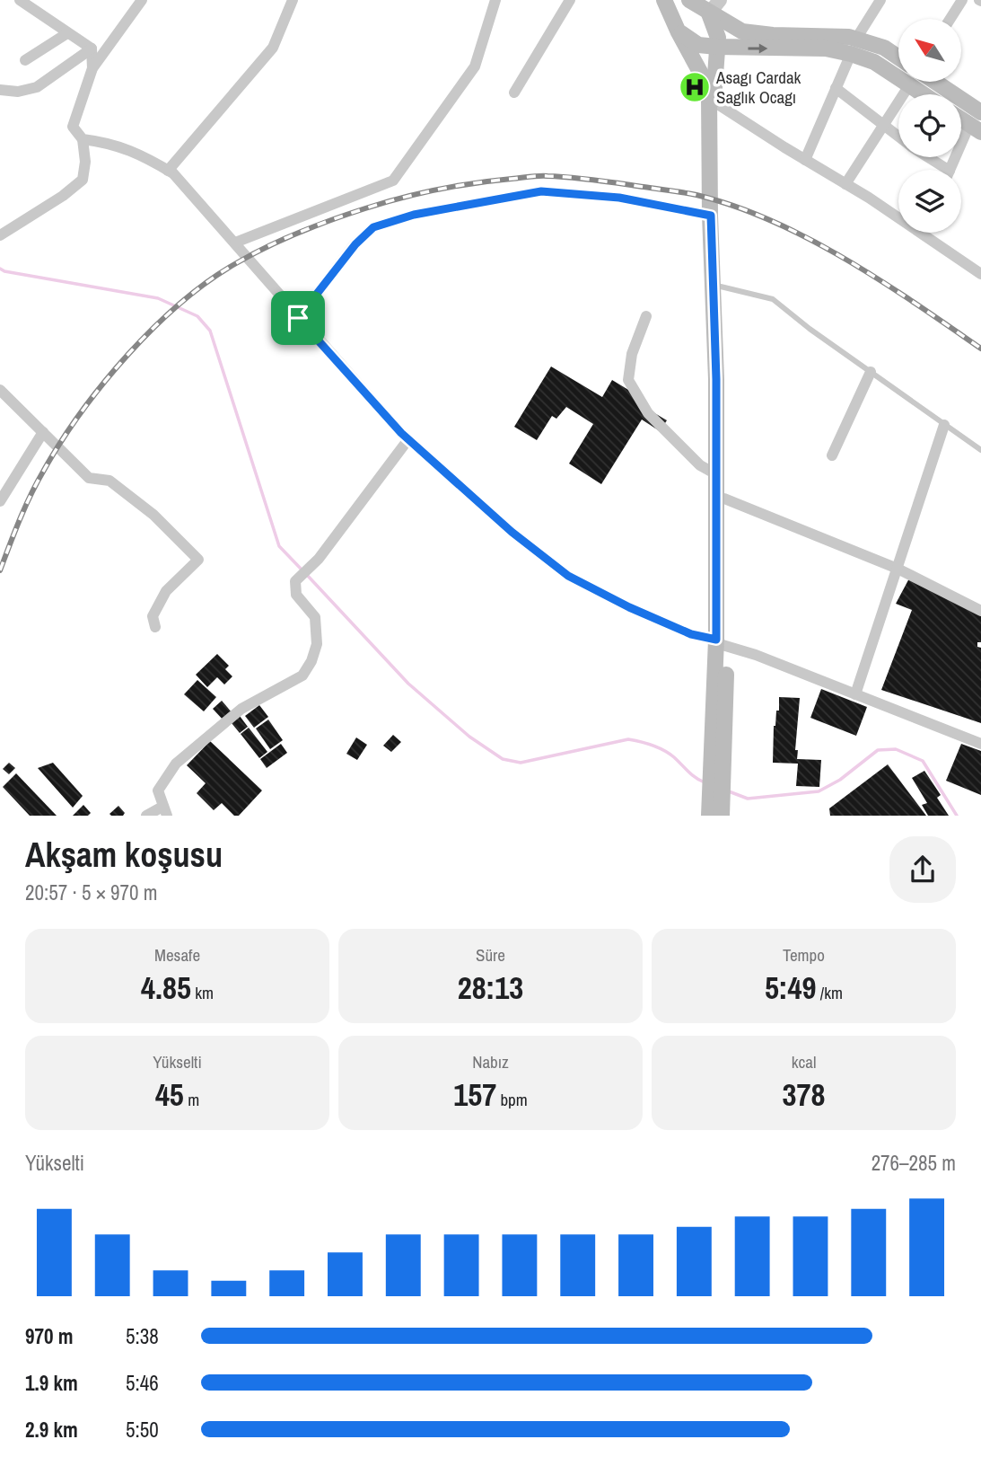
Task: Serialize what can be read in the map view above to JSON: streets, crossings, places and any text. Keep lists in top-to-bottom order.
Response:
{
  "places": {
    "hospital": ["Asagı Cardak Saglık Ocagı"]
  },
  "north": "top left",
  "page": {
    "heading": ["Akşam koşusu", "20:57 · 5 × 970 m"],
    "stats": [
      ["Mesafe", "4.85 km"],
      ["Süre", "28:13"],
      ["Tempo", "5:49 /km"],
      ["Yükselti", "45 m"],
      ["Nabız", "157 bpm"],
      ["kcal", "378"]
    ],
    "chart": ["Yükselti", "276–285 m"],
    "list": [
      {
        "name": "970 m",
        "note": "5:38"
      },
      {
        "name": "1.9 km",
        "note": "5:46"
      },
      {
        "name": "2.9 km",
        "note": "5:50"
      }
    ]
  }
}
